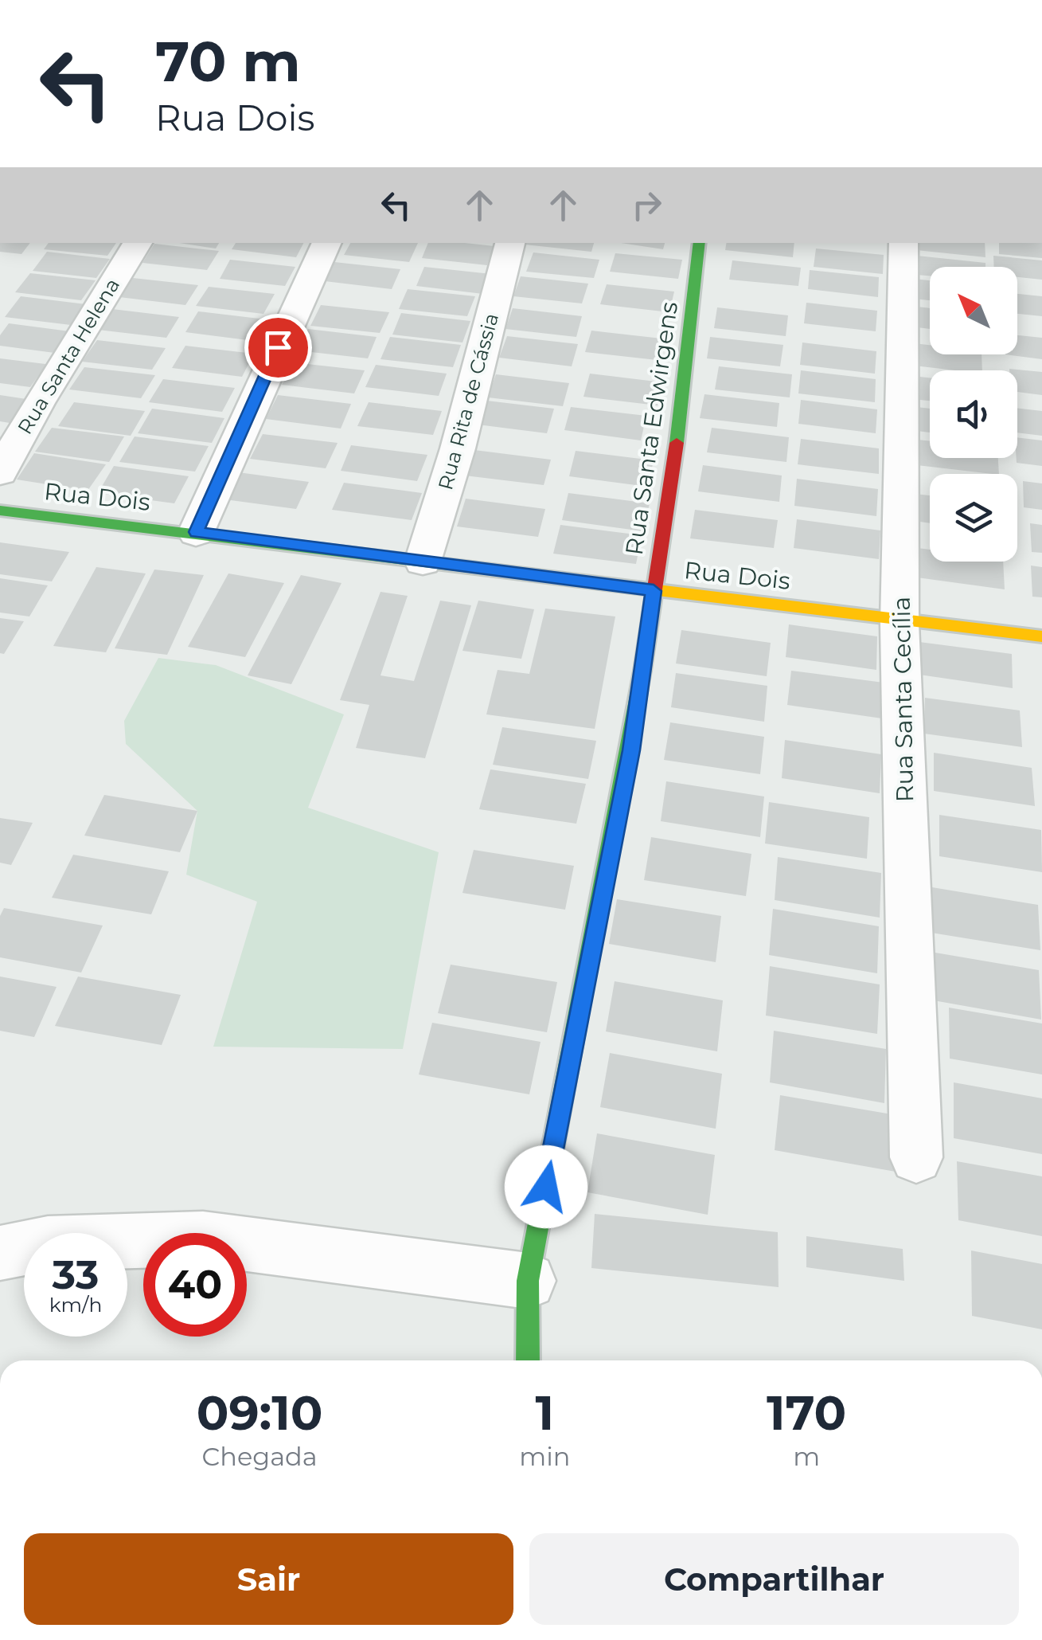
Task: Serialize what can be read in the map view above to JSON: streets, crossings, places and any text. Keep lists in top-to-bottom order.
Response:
{
  "streets": {
    "street": [
      "Rua Santa Helena",
      "Rua Rita de Cássia",
      "Rua Santa Edwirgens",
      "Rua Dois",
      "Rua Santa Cecília"
    ]
  },
  "crossings": [
    ["Rua Rita de Cássia", "Rua Dois"],
    ["Rua Santa Edwirgens", "Rua Dois"],
    ["Rua Dois", "Rua Santa Cecília"]
  ],
  "north": "top left",
  "page": {
    "turn": ["70 m", "Rua Dois"],
    "speed": "33 km/h",
    "limit": "40",
    "eta": [
      "09:10",
      "Chegada",
      "1",
      "min",
      "170",
      "m"
    ],
    "buttons": ["Sair", "Compartilhar"]
  }
}
